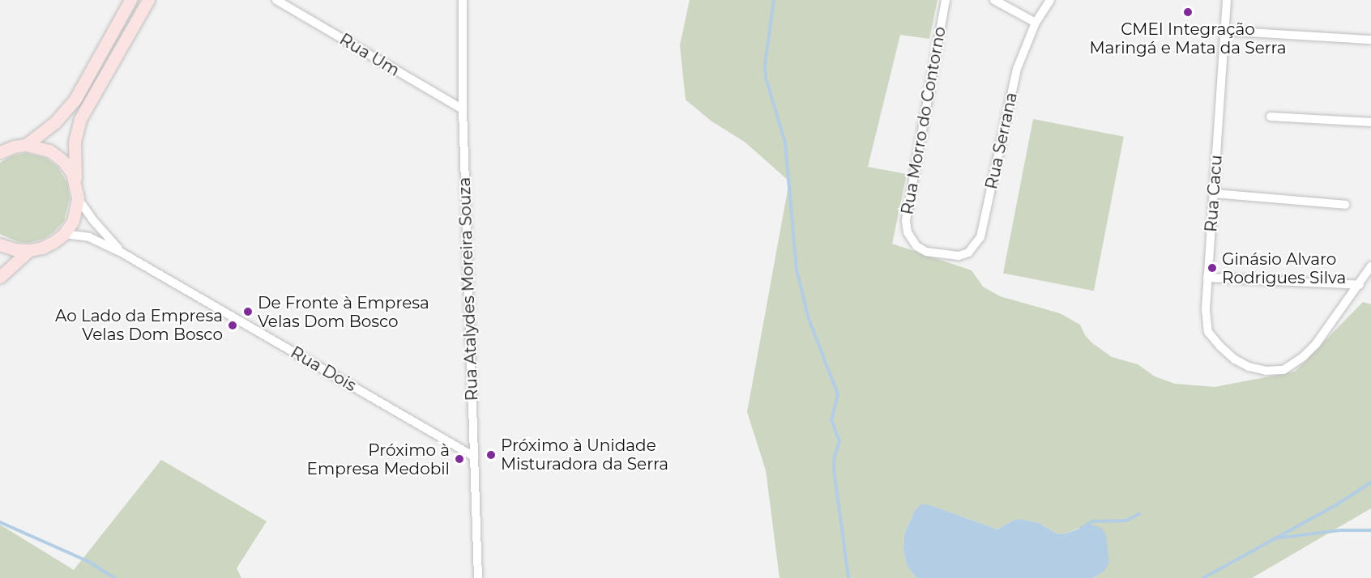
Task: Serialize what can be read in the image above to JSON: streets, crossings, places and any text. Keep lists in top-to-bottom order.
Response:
{
  "streets": {
    "street": [
      "Rua Um",
      "Rua Morro do Contorno",
      "Rua Serrana",
      "Rua Cacu",
      "Rua Atalydes Moreira Souza",
      "Rua Dois"
    ]
  },
  "crossings": [
    ["Rua Um", "Rua Atalydes Moreira Souza"],
    ["Rua Morro do Contorno", "Rua Serrana"],
    ["Rua Atalydes Moreira Souza", "Rua Dois"]
  ],
  "places": [
    "CMEI Integração Maringá e Mata da Serra",
    "Ginásio Alvaro Rodrigues Silva",
    "De Fronte à Empresa Velas Dom Bosco",
    "Ao Lado da Empresa Velas Dom Bosco",
    "Próximo à Unidade Misturadora da Serra",
    "Próximo à Empresa Medobil"
  ]
}
